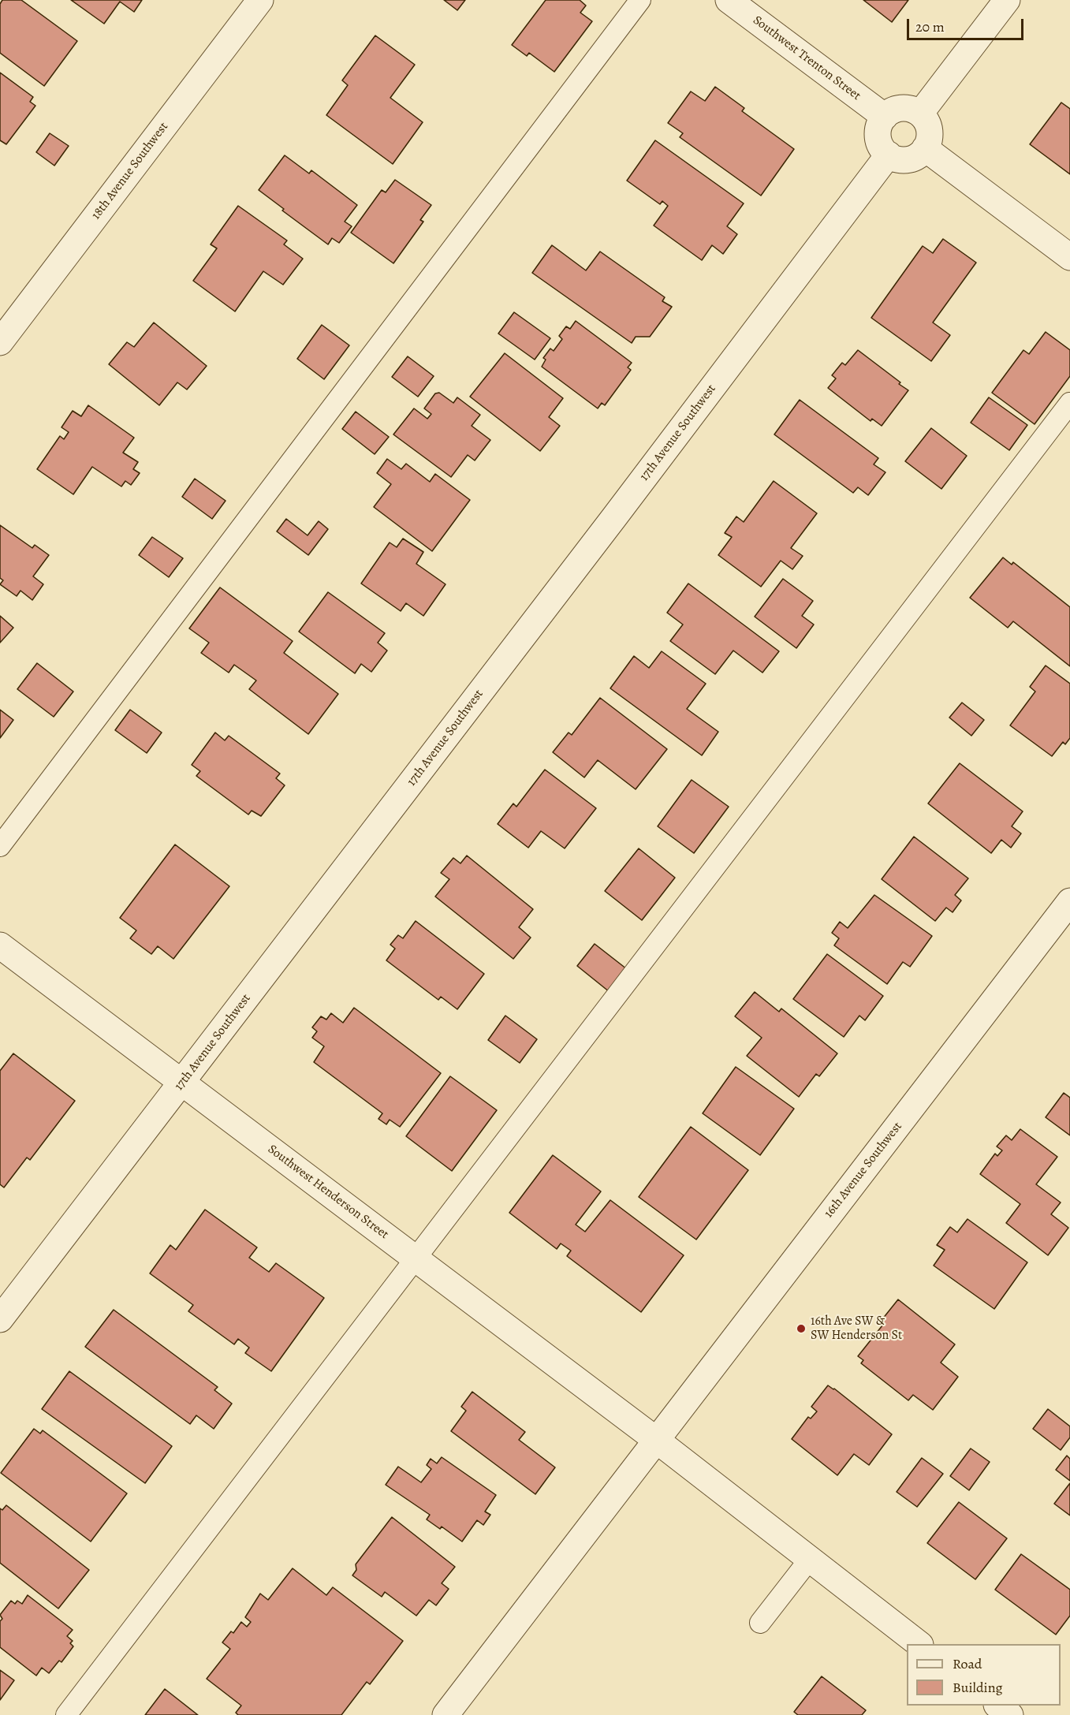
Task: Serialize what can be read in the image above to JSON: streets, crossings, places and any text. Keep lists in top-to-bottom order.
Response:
{
  "streets": {
    "street": [
      "Southwest Trenton Street",
      "18th Avenue Southwest",
      "17th Avenue Southwest",
      "16th Avenue Southwest",
      "Southwest Henderson Street"
    ]
  },
  "crossings": [
    ["Southwest Trenton Street", "17th Avenue Southwest"],
    ["17th Avenue Southwest", "Southwest Henderson Street"],
    ["16th Avenue Southwest", "Southwest Henderson Street"]
  ],
  "places": ["16th Ave SW & SW Henderson St"],
  "legend": ["Road", "Building"],
  "scale_bar": "20 m"
}
